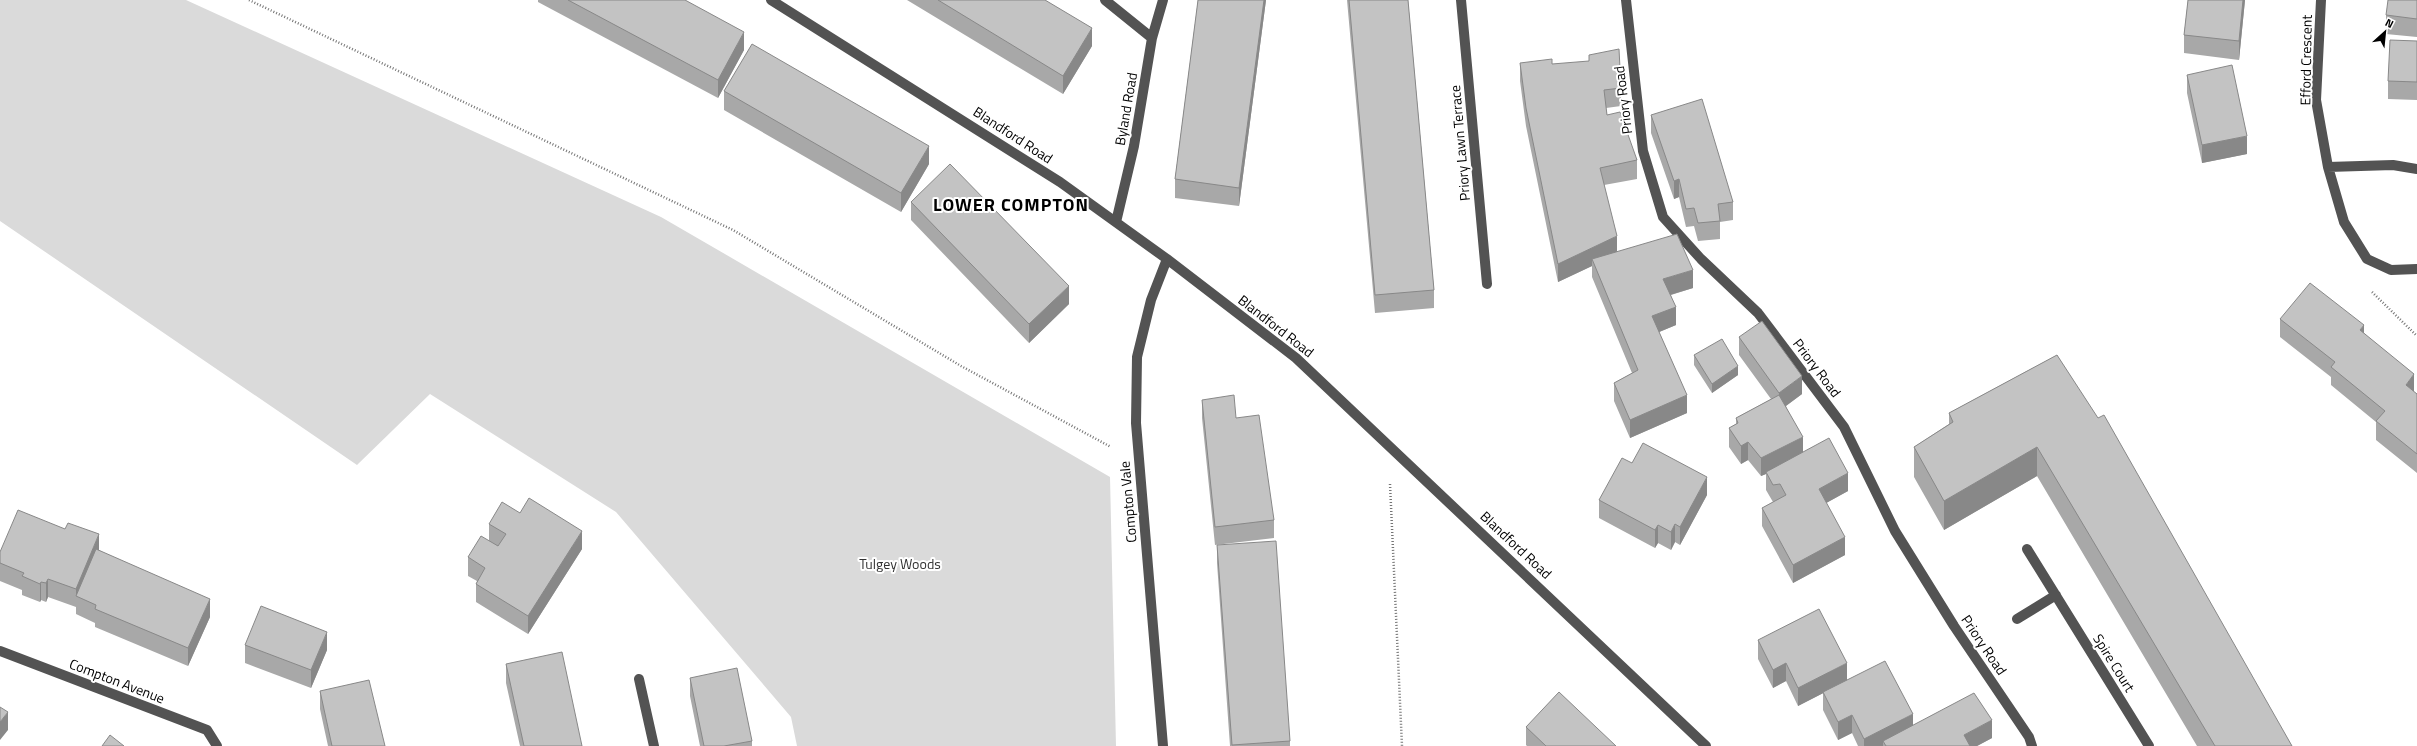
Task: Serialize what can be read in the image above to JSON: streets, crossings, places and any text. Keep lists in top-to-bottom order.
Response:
{
  "streets": {
    "street": [
      "Efford Crescent",
      "Priory Road",
      "Byland Road",
      "Blandford Road",
      "Priory Lawn Terrace",
      "Compton Vale",
      "Spire Court",
      "Compton Avenue"
    ]
  },
  "crossings": [
    ["Byland Road", "Blandford Road"],
    ["Blandford Road", "Compton Vale"]
  ],
  "districts": ["LOWER COMPTON"],
  "parks": ["Tulgey Woods"],
  "north": "top right"
}
